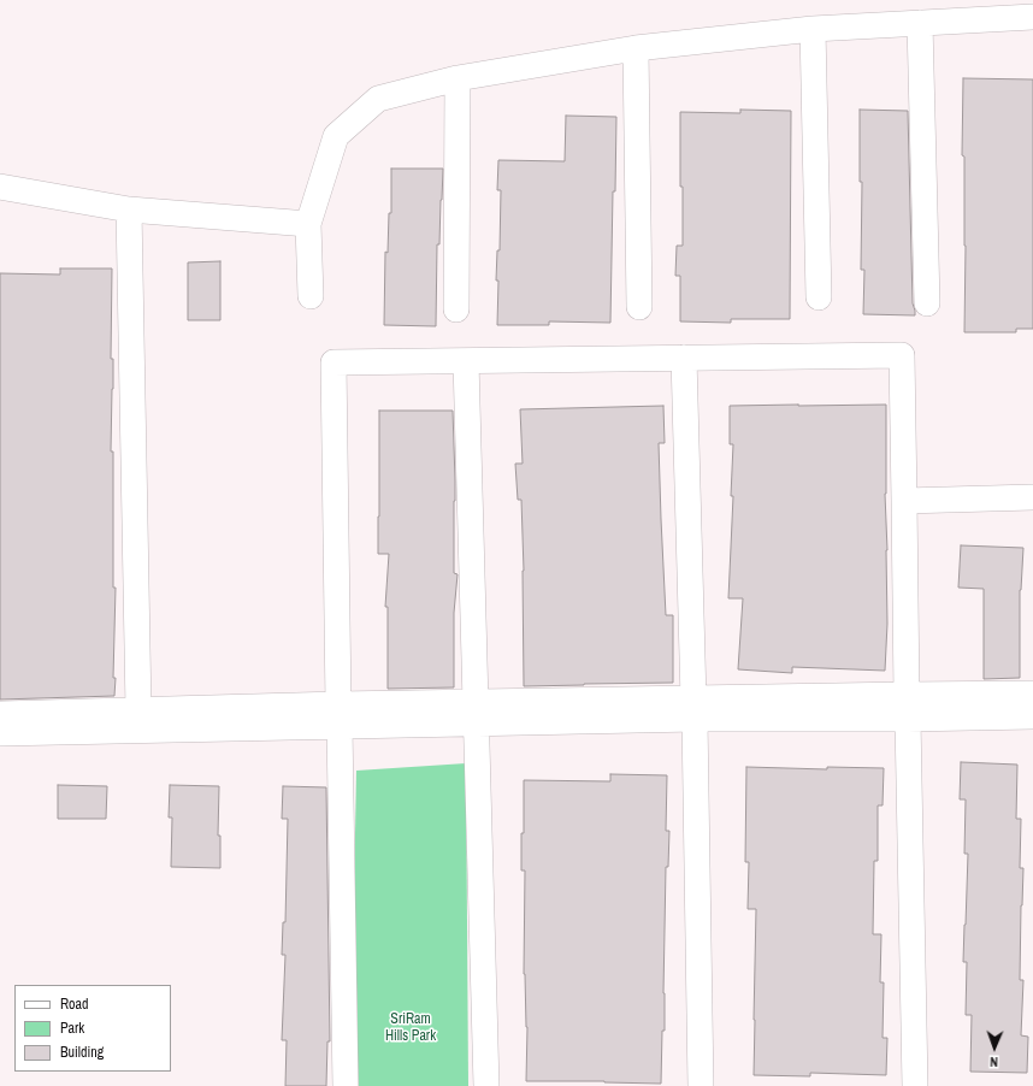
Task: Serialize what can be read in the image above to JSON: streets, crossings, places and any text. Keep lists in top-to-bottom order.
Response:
{
  "parks": ["SriRam Hills Park"],
  "legend": ["Road", "Park", "Building"],
  "north": "bottom"
}
